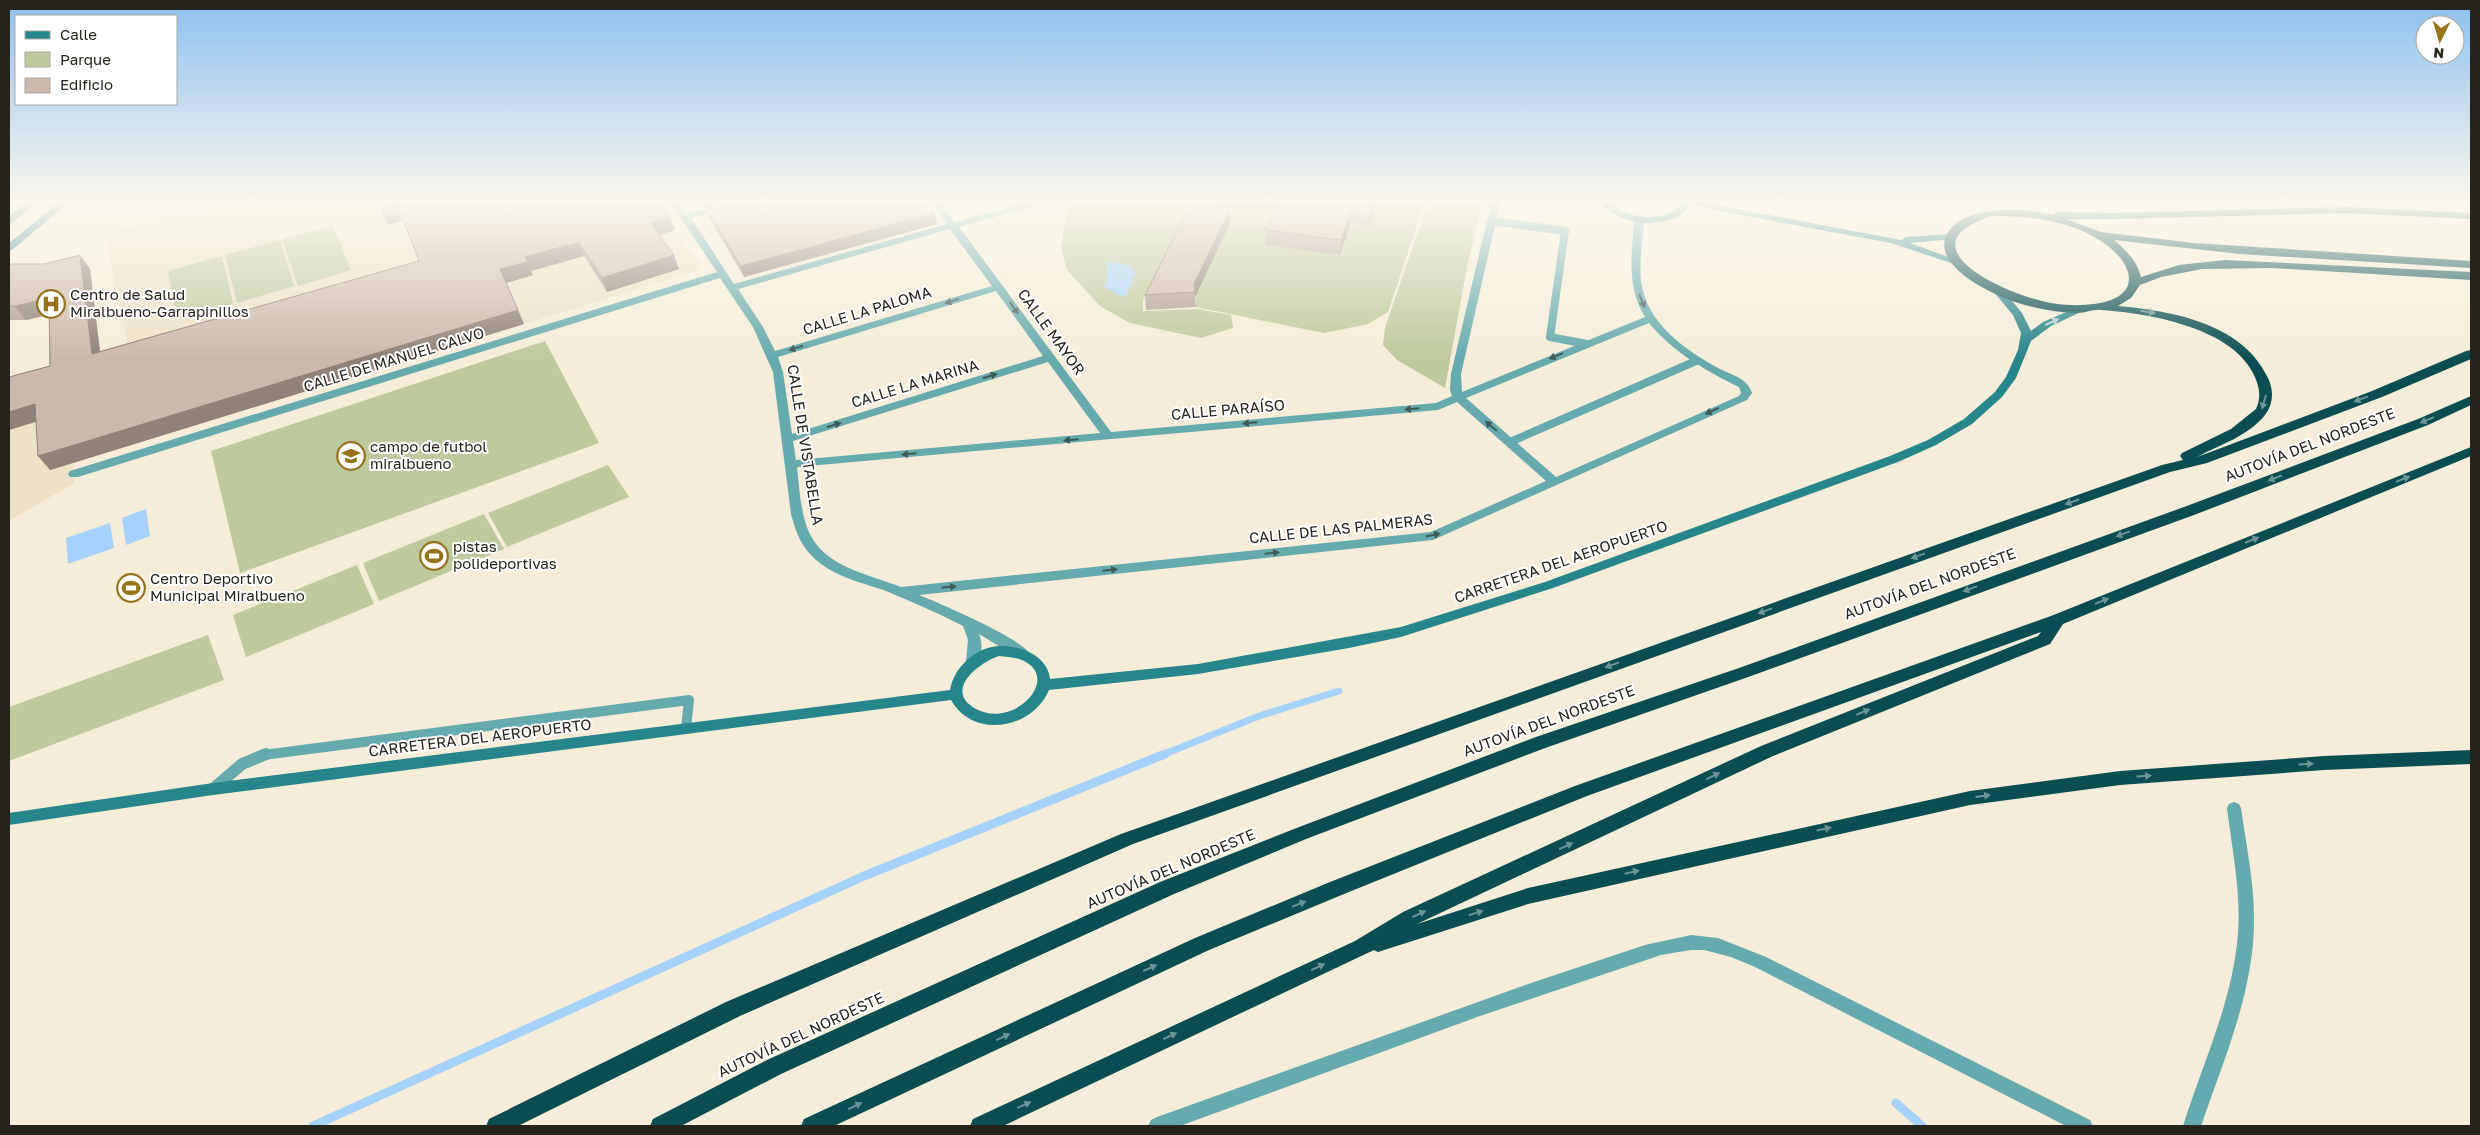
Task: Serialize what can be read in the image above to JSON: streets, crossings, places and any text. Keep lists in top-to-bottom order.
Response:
{
  "streets": {
    "highway": ["AUTOVÍA DEL NORDESTE"],
    "street": [
      "CALLE LA PALOMA",
      "CALLE MAYOR",
      "CALLE DE MANUEL CALVO",
      "CALLE LA MARINA",
      "CALLE PARAÍSO",
      "CALLE DE VISTABELLA",
      "CALLE DE LAS PALMERAS",
      "CARRETERA DEL AEROPUERTO"
    ]
  },
  "crossings": [
    ["CALLE LA PALOMA", "CALLE MAYOR"],
    ["CALLE LA PALOMA", "CALLE DE VISTABELLA"],
    ["CALLE MAYOR", "CALLE LA MARINA"],
    ["CALLE MAYOR", "CALLE PARAÍSO"],
    ["CALLE DE MANUEL CALVO", "CALLE DE VISTABELLA"],
    ["CALLE LA MARINA", "CALLE DE VISTABELLA"],
    ["CALLE PARAÍSO", "CALLE DE VISTABELLA"],
    ["CALLE DE VISTABELLA", "CALLE DE LAS PALMERAS"],
    ["CALLE DE VISTABELLA", "CARRETERA DEL AEROPUERTO"]
  ],
  "one_way": ["CALLE MAYOR", "CALLE LA MARINA", "CALLE PARAÍSO"],
  "places": {
    "hospital": ["Centro de Salud Miralbueno-Garrapinillos"],
    "school or university": ["campo de futbol miralbueno"],
    "sports": ["pistas polideportivas", "Centro Deportivo Municipal Miralbueno"]
  },
  "legend": ["Calle", "Parque", "Edificio"],
  "north": "bottom"
}
